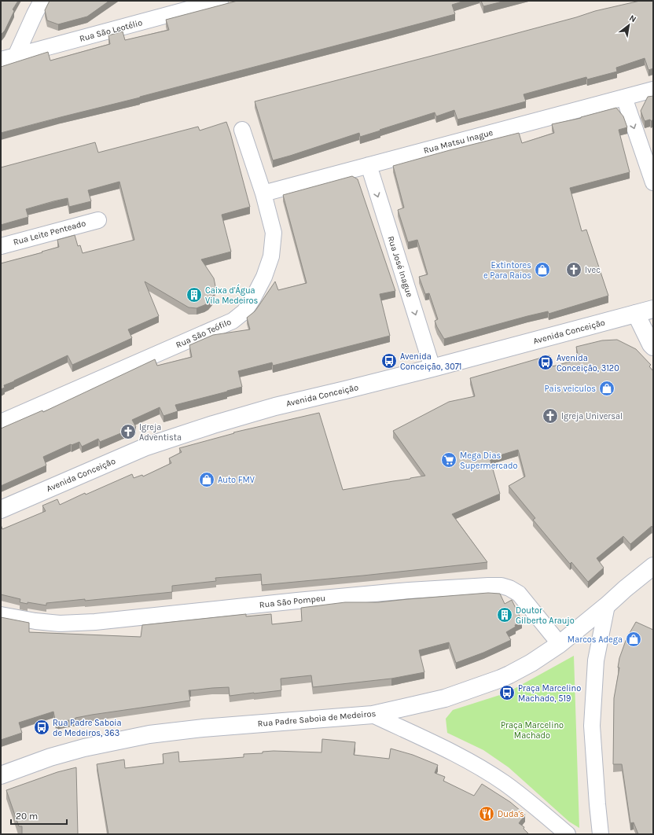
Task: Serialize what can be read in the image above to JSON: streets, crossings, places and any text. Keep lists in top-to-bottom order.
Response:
{
  "streets": {
    "street": [
      "Rua São Leotélio",
      "Rua Matsu Inague",
      "Rua Leite Penteado",
      "Rua José Inague",
      "Avenida Conceição",
      "Rua São Teófilo",
      "Rua São Pompeu",
      "Rua Padre Saboia de Medeiros"
    ]
  },
  "crossings": [
    ["Rua Matsu Inague", "Rua José Inague"],
    ["Rua Matsu Inague", "Rua São Teófilo"],
    ["Rua José Inague", "Avenida Conceição"],
    ["Rua São Pompeu", "Rua Padre Saboia de Medeiros"]
  ],
  "one_way": ["Rua José Inague"],
  "parks": ["Praça Marcelino Machado"],
  "places": {
    "shop": [
      "Extintores e Para Raios",
      "Pais veiculos",
      "Auto FMV",
      "Marcos Adega"
    ],
    "church": ["Ivec", "Igreja Universal", "Igreja Adventista"],
    "building": ["Caixa d'Água Vila Medeiros", "Doutor Gilberto Araujo"],
    "bus stop": [
      "Avenida Conceição, 3071",
      "Avenida Conceição, 3120",
      "Praça Marcelino Machado, 519",
      "Rua Padre Saboia de Medeiros, 363"
    ],
    "supermarket": ["Mega Dias Supermercado"],
    "restaurant": ["Duda's"]
  },
  "scale_bar": "20 m",
  "north": "top right"
}
